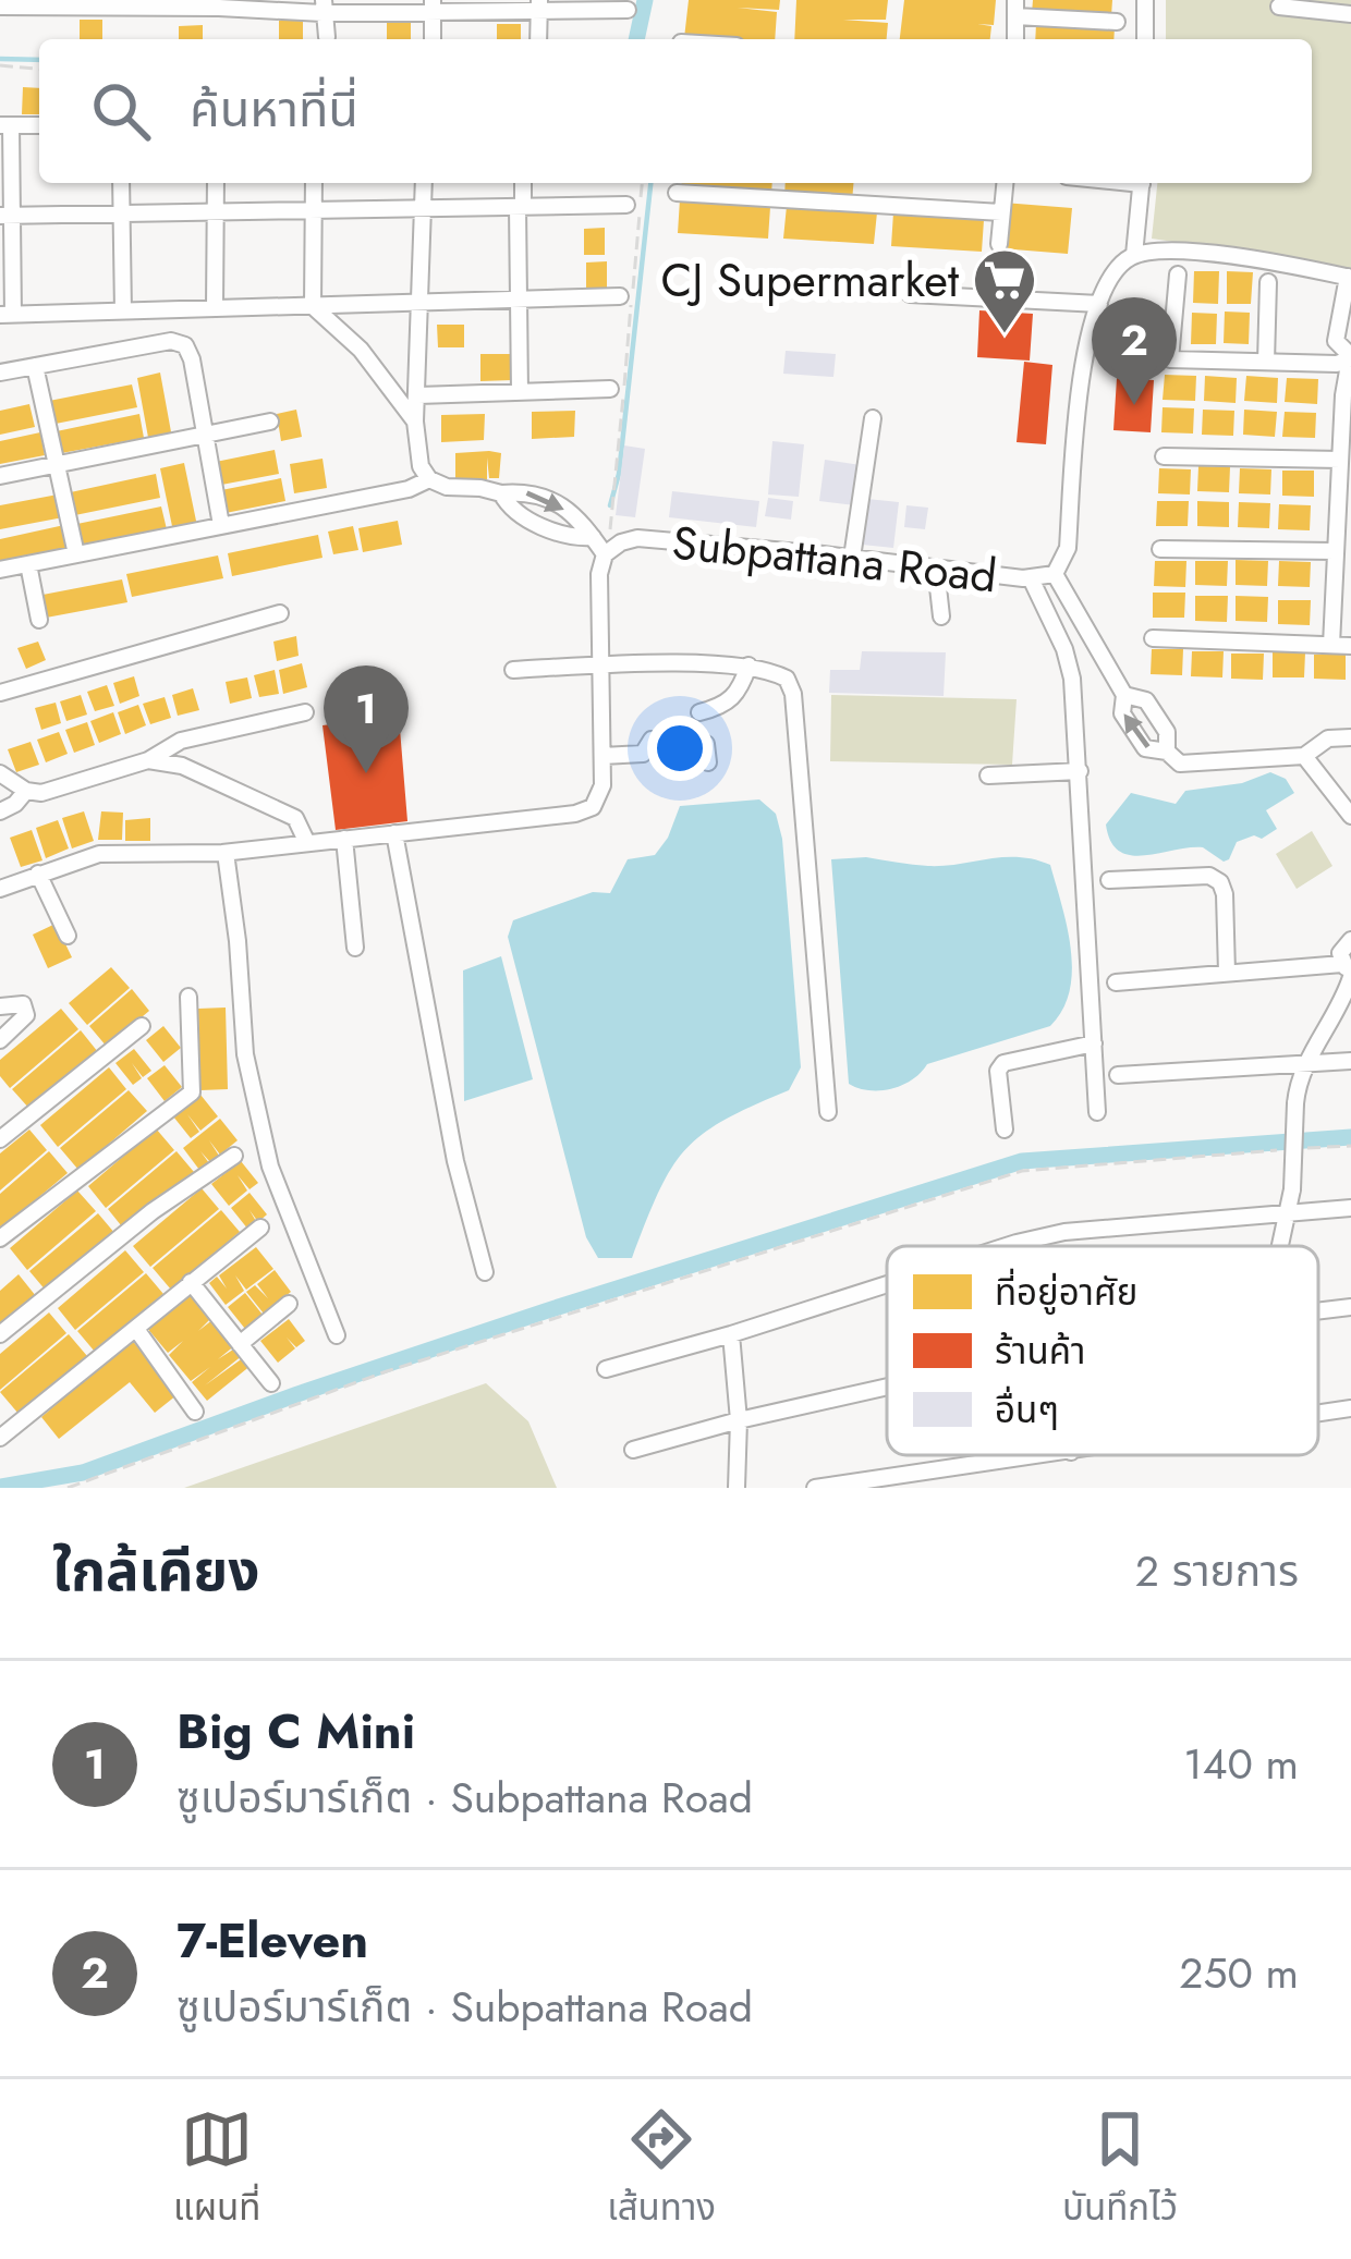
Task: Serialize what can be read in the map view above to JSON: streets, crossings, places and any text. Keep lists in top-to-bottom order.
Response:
{
  "streets": {
    "street": ["Subpattana Road"]
  },
  "places": {
    "supermarket": ["CJ Supermarket"]
  },
  "legend": ["ที่อยู่อาศัย", "ร้านค้า", "อื่นๆ"],
  "page": {
    "search": "ค้นหาที่นี่",
    "pins": ["2", "1"],
    "heading": ["ใกล้เคียง", "2 รายการ"],
    "list": [
      {
        "mark": "1",
        "name": "Big C Mini",
        "note": "ซูเปอร์มาร์เก็ต · Subpattana Road",
        "value": "140 m"
      },
      {
        "mark": "2",
        "name": "7-Eleven",
        "note": "ซูเปอร์มาร์เก็ต · Subpattana Road",
        "value": "250 m"
      }
    ],
    "nav": ["แผนที่", "เส้นทาง", "บันทึกไว้"]
  }
}
